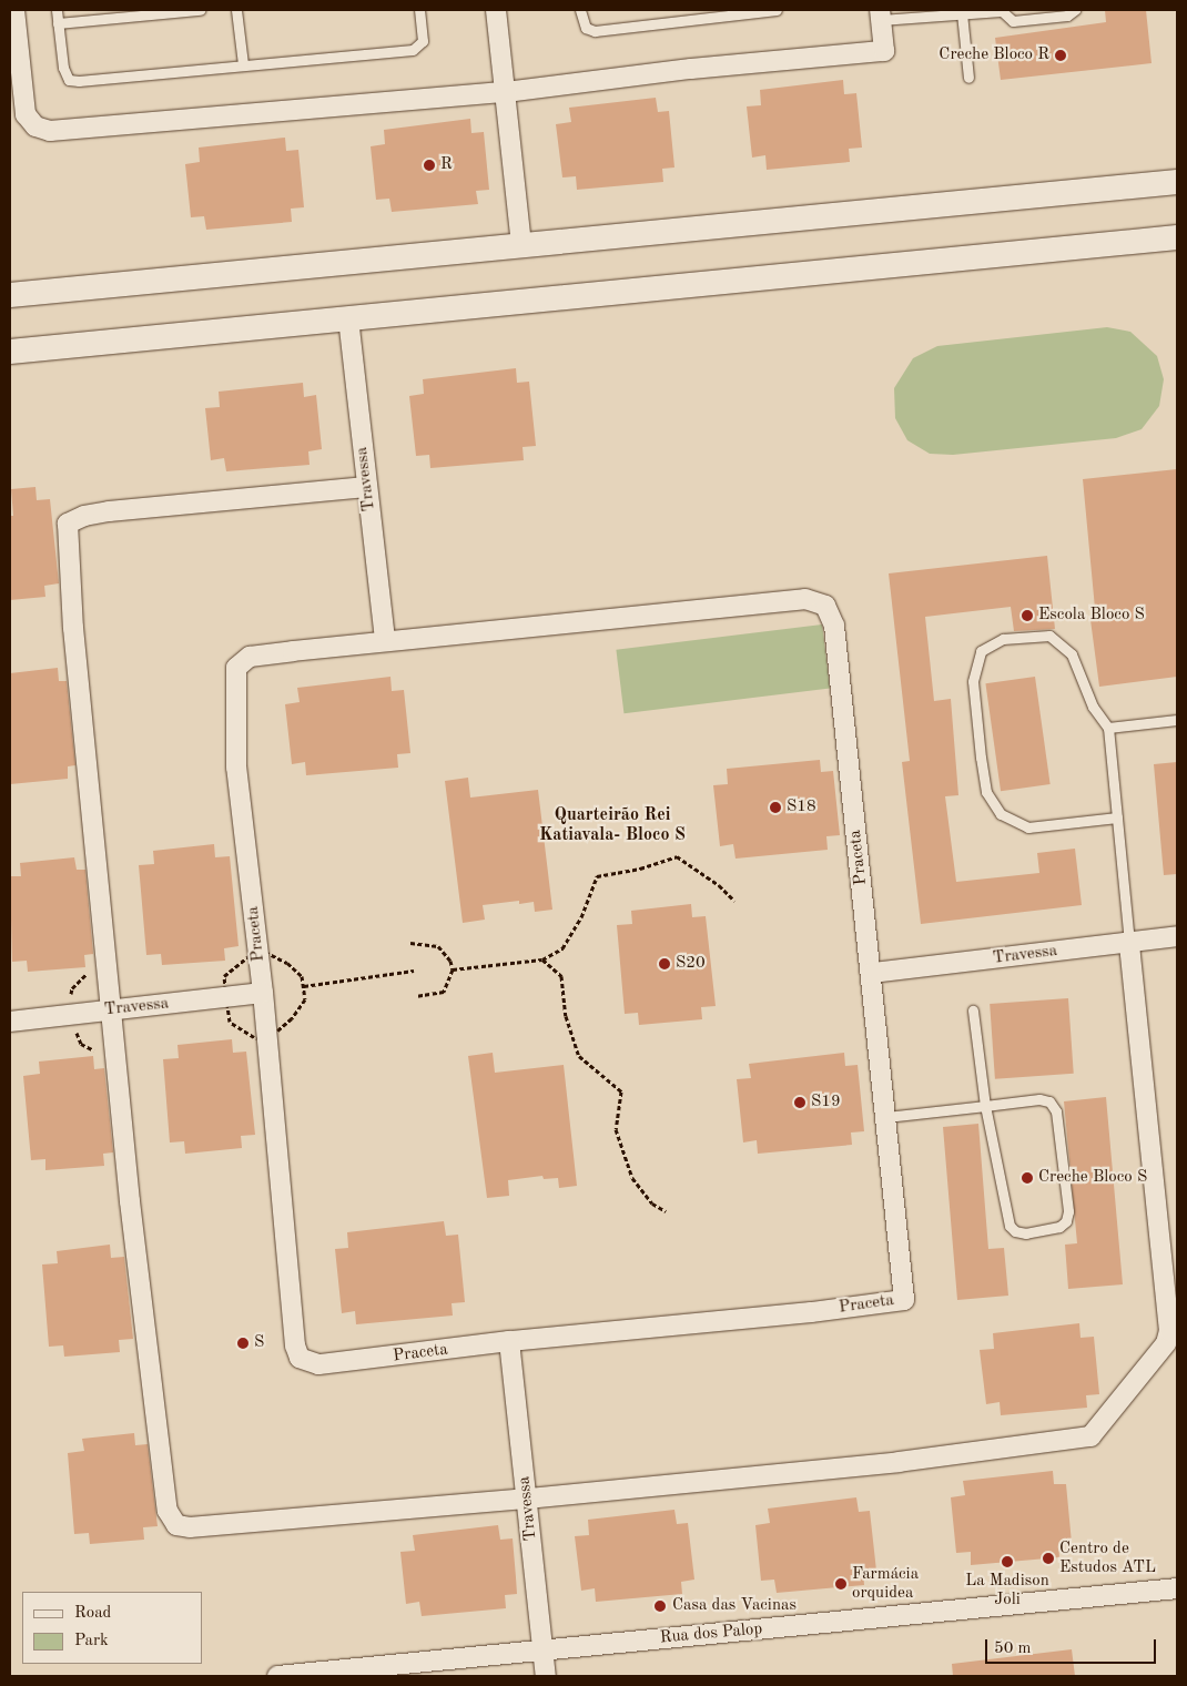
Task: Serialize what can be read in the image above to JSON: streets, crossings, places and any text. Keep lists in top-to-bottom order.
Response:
{
  "streets": {
    "street": ["Travessa", "Praceta", "Rua dos Palop"]
  },
  "crossings": [
    ["Travessa", "Praceta"],
    ["Travessa", "Rua dos Palop"]
  ],
  "districts": ["Quarteirão Rei Katiavala- Bloco S"],
  "places": [
    "Creche Bloco R",
    "R",
    "Escola Bloco S",
    "S18",
    "S20",
    "S19",
    "Creche Bloco S",
    "S",
    "Centro de Estudos ATL",
    "La Madison Joli",
    "Farmácia orquidea",
    "Casa das Vacinas"
  ],
  "legend": ["Road", "Park"],
  "scale_bar": "50 m"
}
